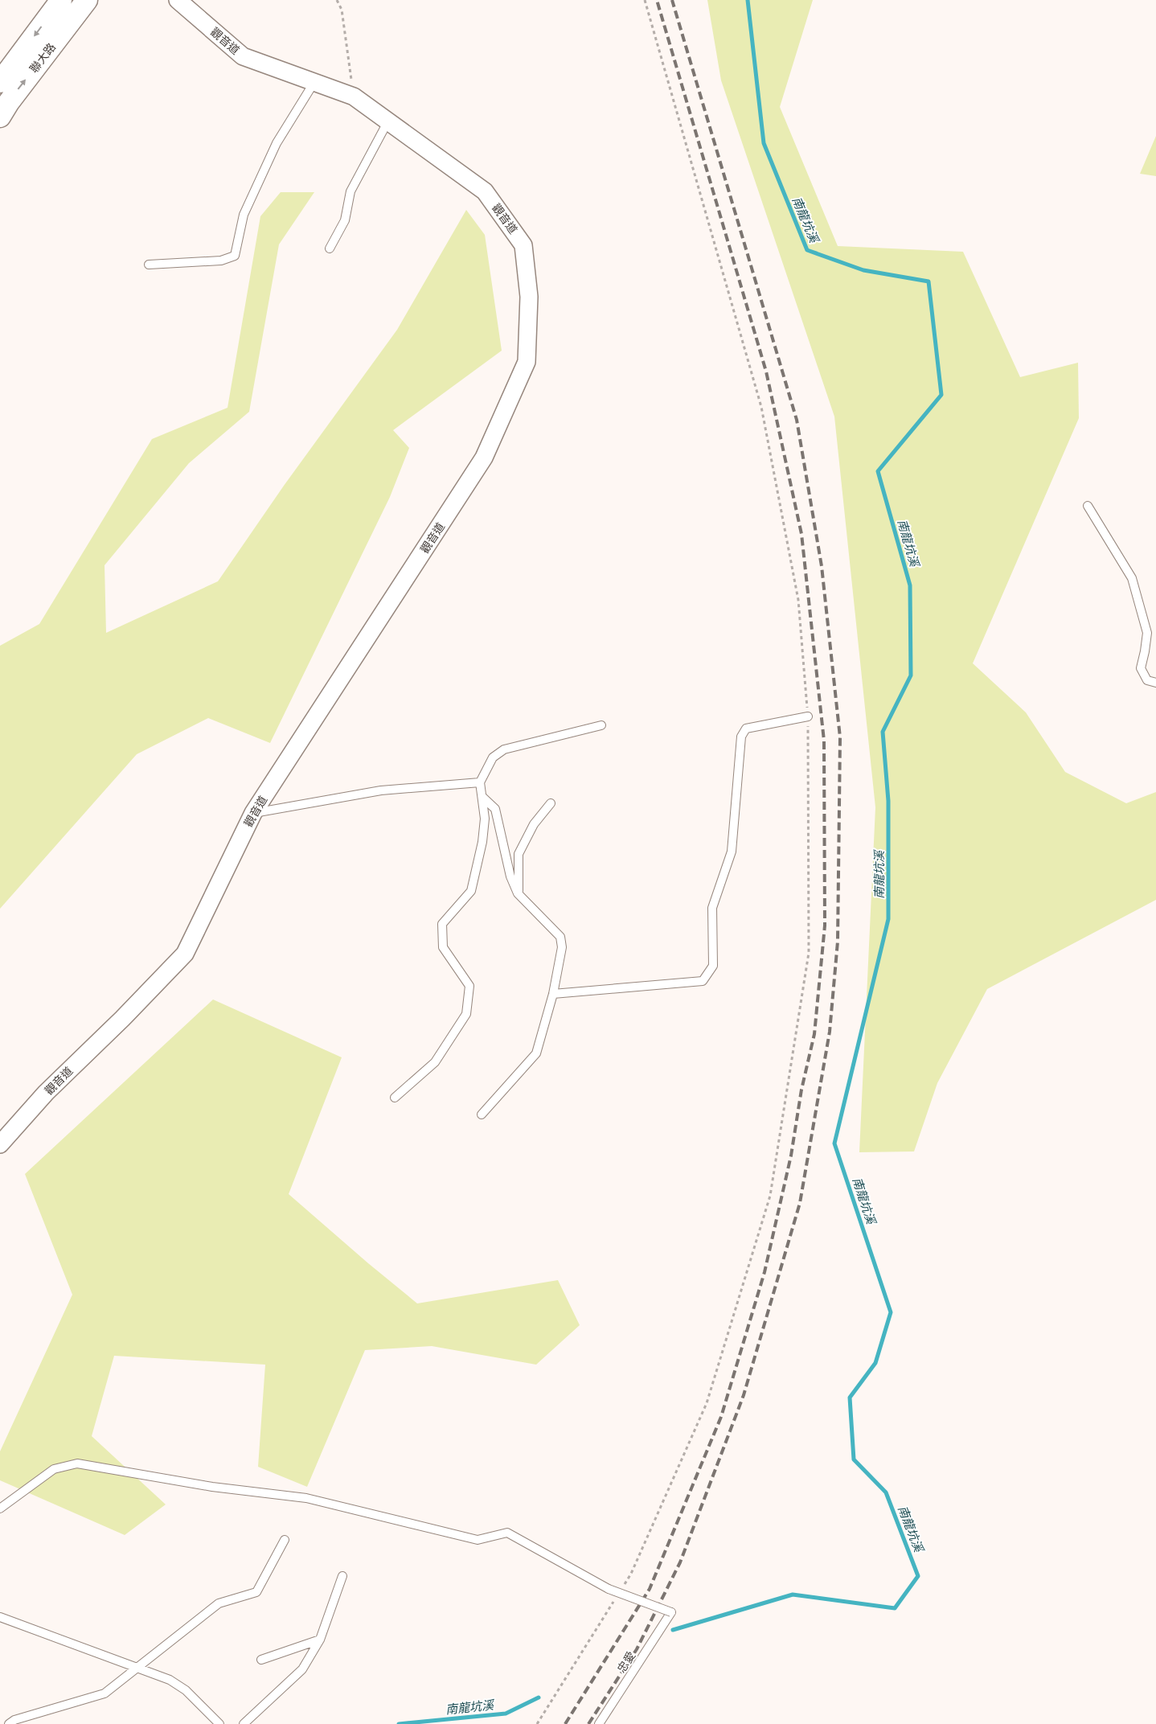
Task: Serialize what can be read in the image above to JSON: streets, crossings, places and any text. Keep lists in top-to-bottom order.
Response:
{
  "streets": {
    "street": ["觀音道", "聯大路"],
    "lane": ["忠愛"]
  },
  "water": ["南龍坑溪"]
}
